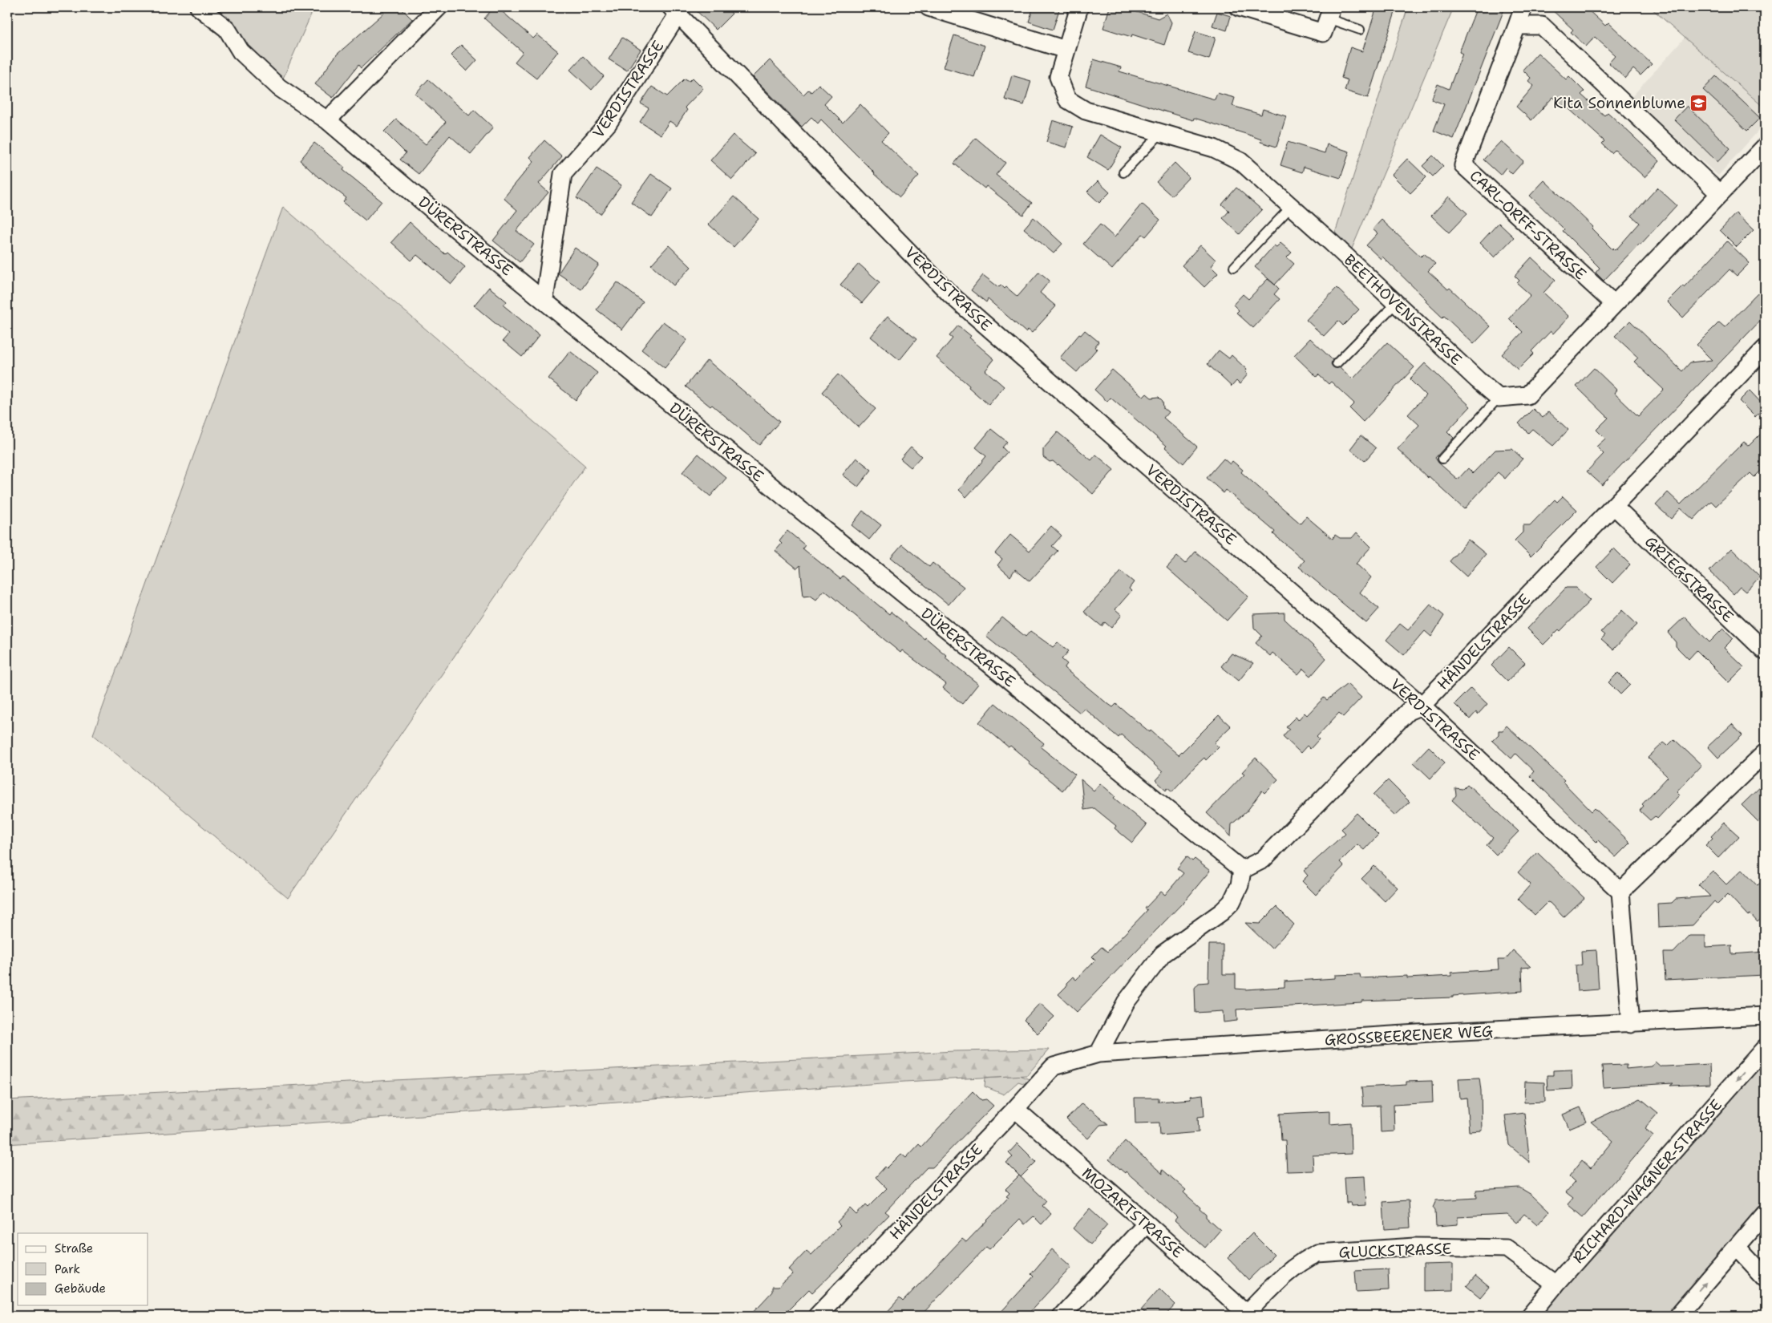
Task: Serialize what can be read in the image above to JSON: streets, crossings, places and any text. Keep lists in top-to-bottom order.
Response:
{
  "streets": {
    "street": [
      "VERDISTRASSE",
      "CARL-ORFF-STRASSE",
      "DÜRERSTRASSE",
      "BEETHOVENSTRASSE",
      "GRIEGSTRASSE",
      "HÄNDELSTRASSE",
      "GROSSBEERENER WEG",
      "RICHARD-WAGNER-STRASSE",
      "MOZARTSTRASSE",
      "GLUCKSTRASSE"
    ]
  },
  "crossings": [
    ["VERDISTRASSE", "DÜRERSTRASSE"],
    ["VERDISTRASSE", "HÄNDELSTRASSE"],
    ["DÜRERSTRASSE", "HÄNDELSTRASSE"],
    ["GRIEGSTRASSE", "HÄNDELSTRASSE"],
    ["HÄNDELSTRASSE", "GROSSBEERENER WEG"],
    ["HÄNDELSTRASSE", "MOZARTSTRASSE"],
    ["RICHARD-WAGNER-STRASSE", "GLUCKSTRASSE"],
    ["MOZARTSTRASSE", "GLUCKSTRASSE"]
  ],
  "places": {
    "school or university": ["Kita Sonnenblume"]
  },
  "legend": ["Straße", "Park", "Gebäude"]
}
